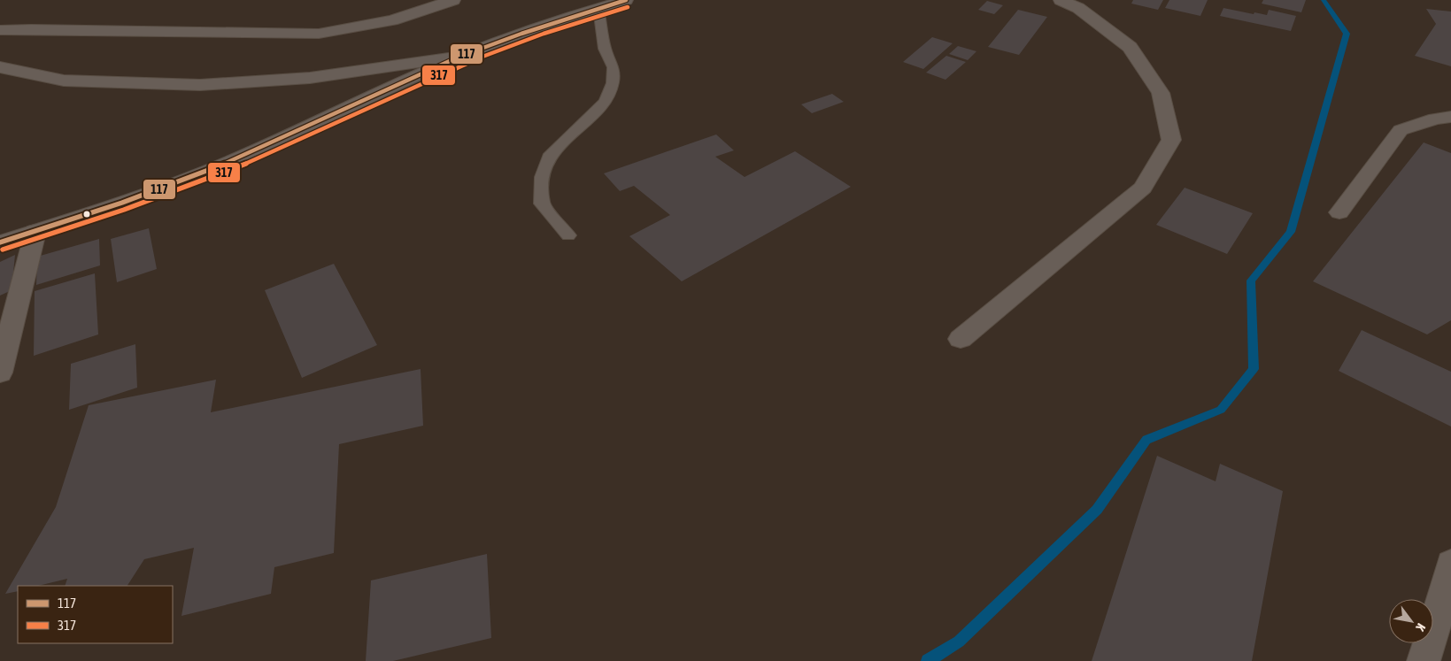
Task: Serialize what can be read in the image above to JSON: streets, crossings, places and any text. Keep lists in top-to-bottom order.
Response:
{
  "lines": ["transit line 117", "transit line 317"],
  "legend": ["117", "317"],
  "north": "bottom right"
}
